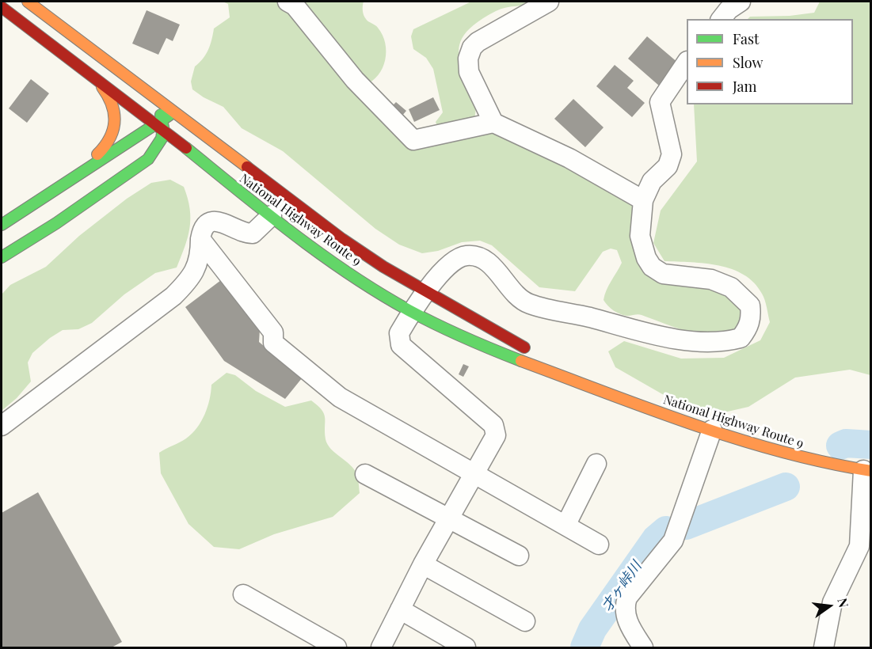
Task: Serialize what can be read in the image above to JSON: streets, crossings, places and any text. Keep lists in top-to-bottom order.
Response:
{
  "streets": {
    "highway": ["National Highway Route 9"]
  },
  "water": ["才ヶ峠川"],
  "legend": ["Fast", "Slow", "Jam"],
  "north": "right"
}
